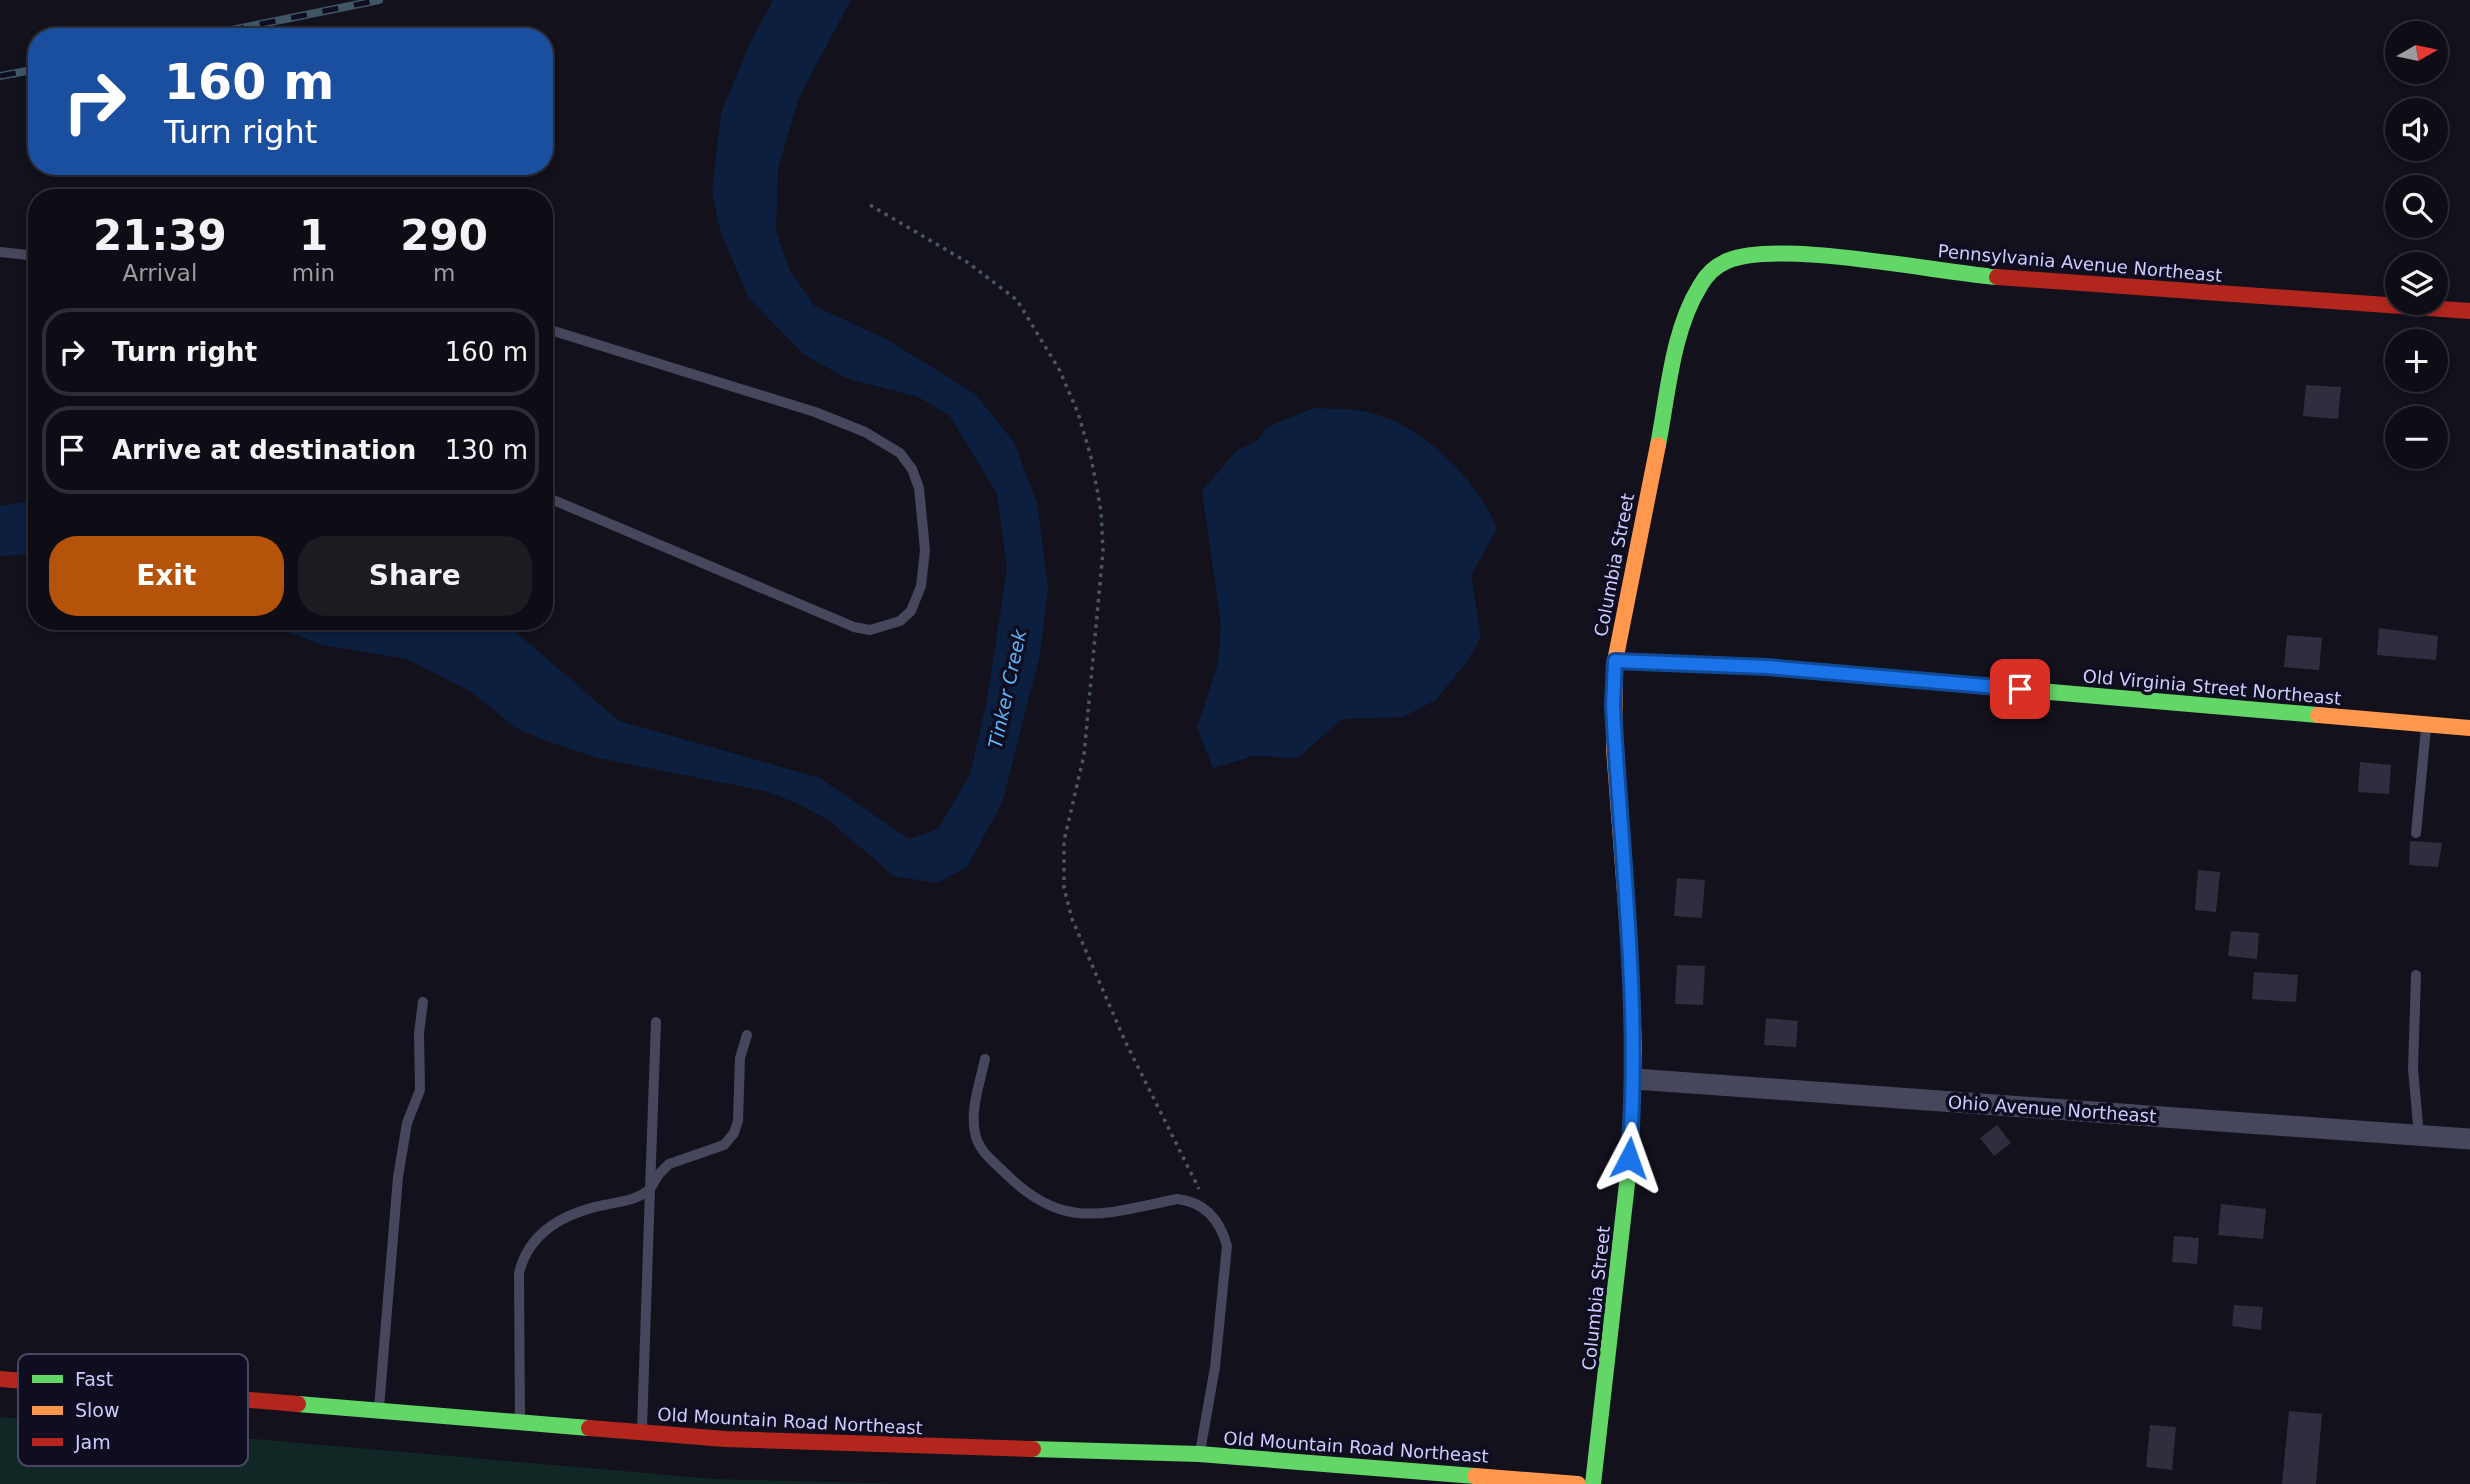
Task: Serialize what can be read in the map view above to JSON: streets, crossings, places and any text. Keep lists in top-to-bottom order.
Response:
{
  "streets": {
    "street": [
      "Pennsylvania Avenue Northeast",
      "Columbia Street",
      "Old Virginia Street Northeast",
      "Ohio Avenue Northeast",
      "Old Mountain Road Northeast"
    ]
  },
  "crossings": [
    ["Pennsylvania Avenue Northeast", "Columbia Street"],
    ["Columbia Street", "Old Virginia Street Northeast"],
    ["Columbia Street", "Ohio Avenue Northeast"]
  ],
  "water": ["Tinker Creek"],
  "legend": ["Fast", "Slow", "Jam"],
  "north": "right",
  "page": {
    "map_buttons": ["+", "−"],
    "turn": ["160 m", "Turn right"],
    "eta": [
      "21:39",
      "Arrival",
      "1",
      "min",
      "290",
      "m"
    ],
    "list": [
      {
        "name": "Turn right",
        "value": "160 m"
      },
      {
        "name": "Arrive at destination",
        "value": "130 m"
      }
    ],
    "buttons": ["Exit", "Share"]
  }
}
